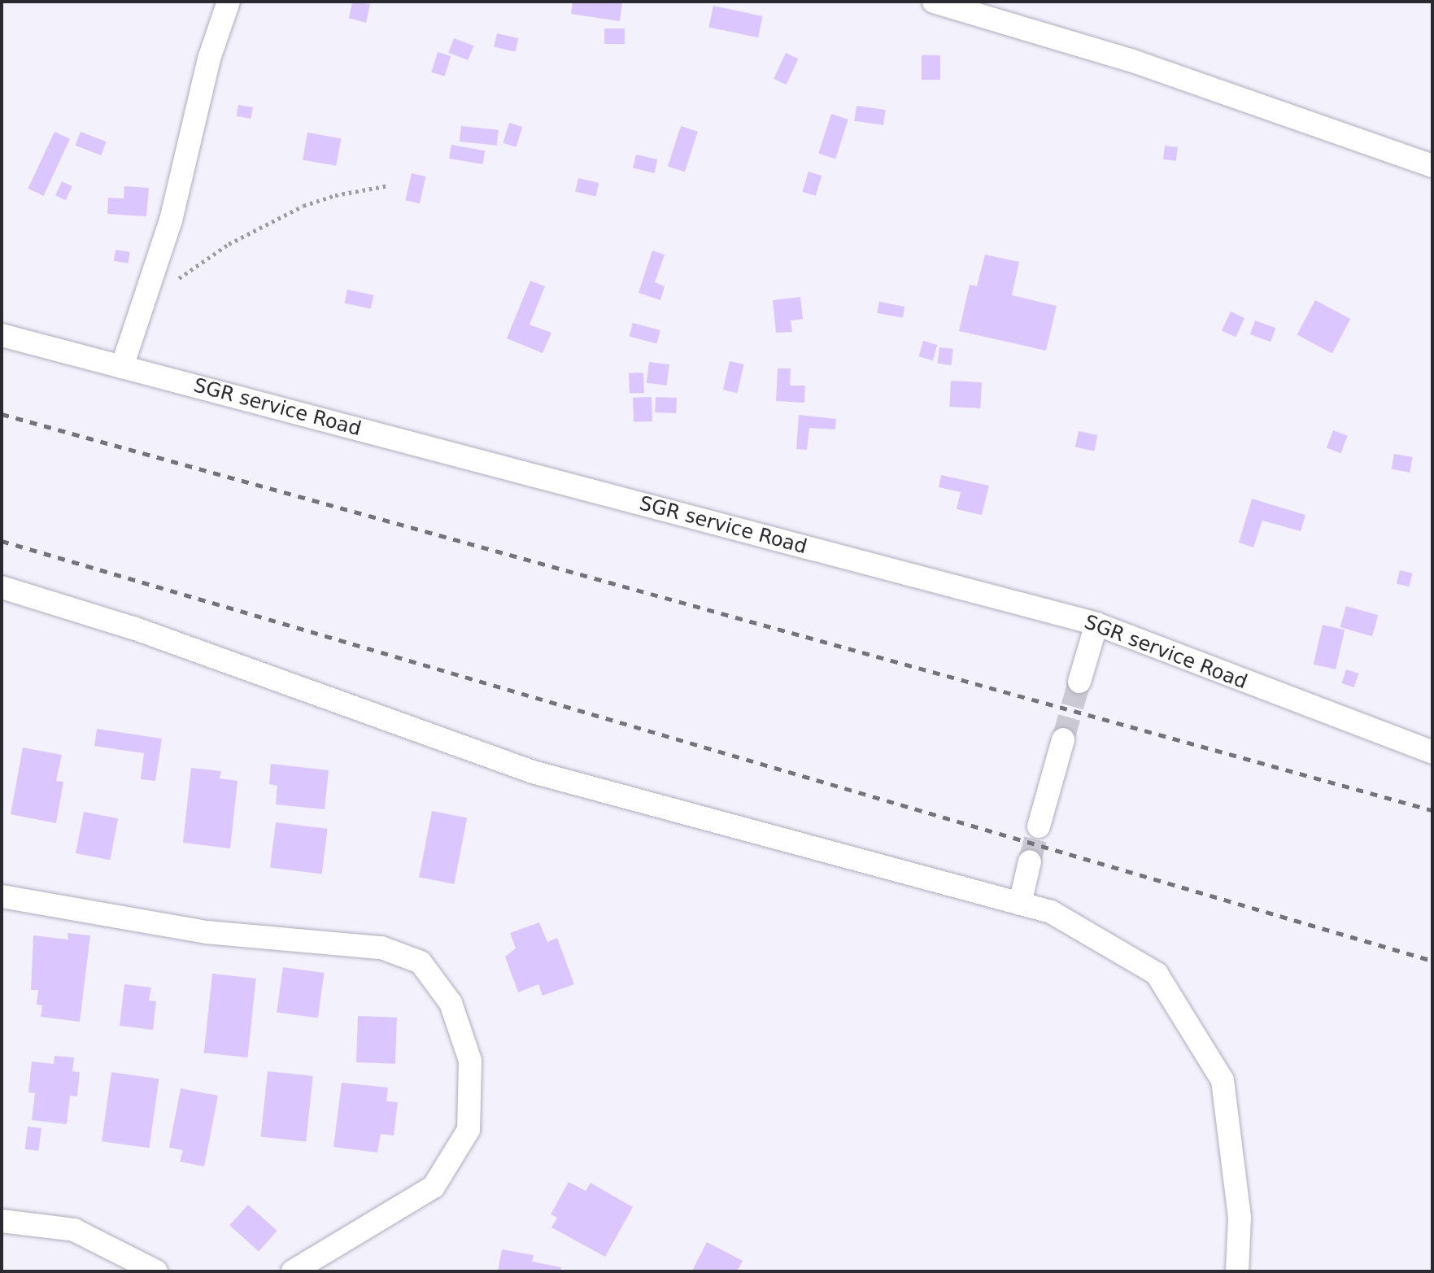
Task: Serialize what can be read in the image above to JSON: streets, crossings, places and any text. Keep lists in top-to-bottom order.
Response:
{
  "streets": {
    "street": ["SGR service Road"]
  }
}
